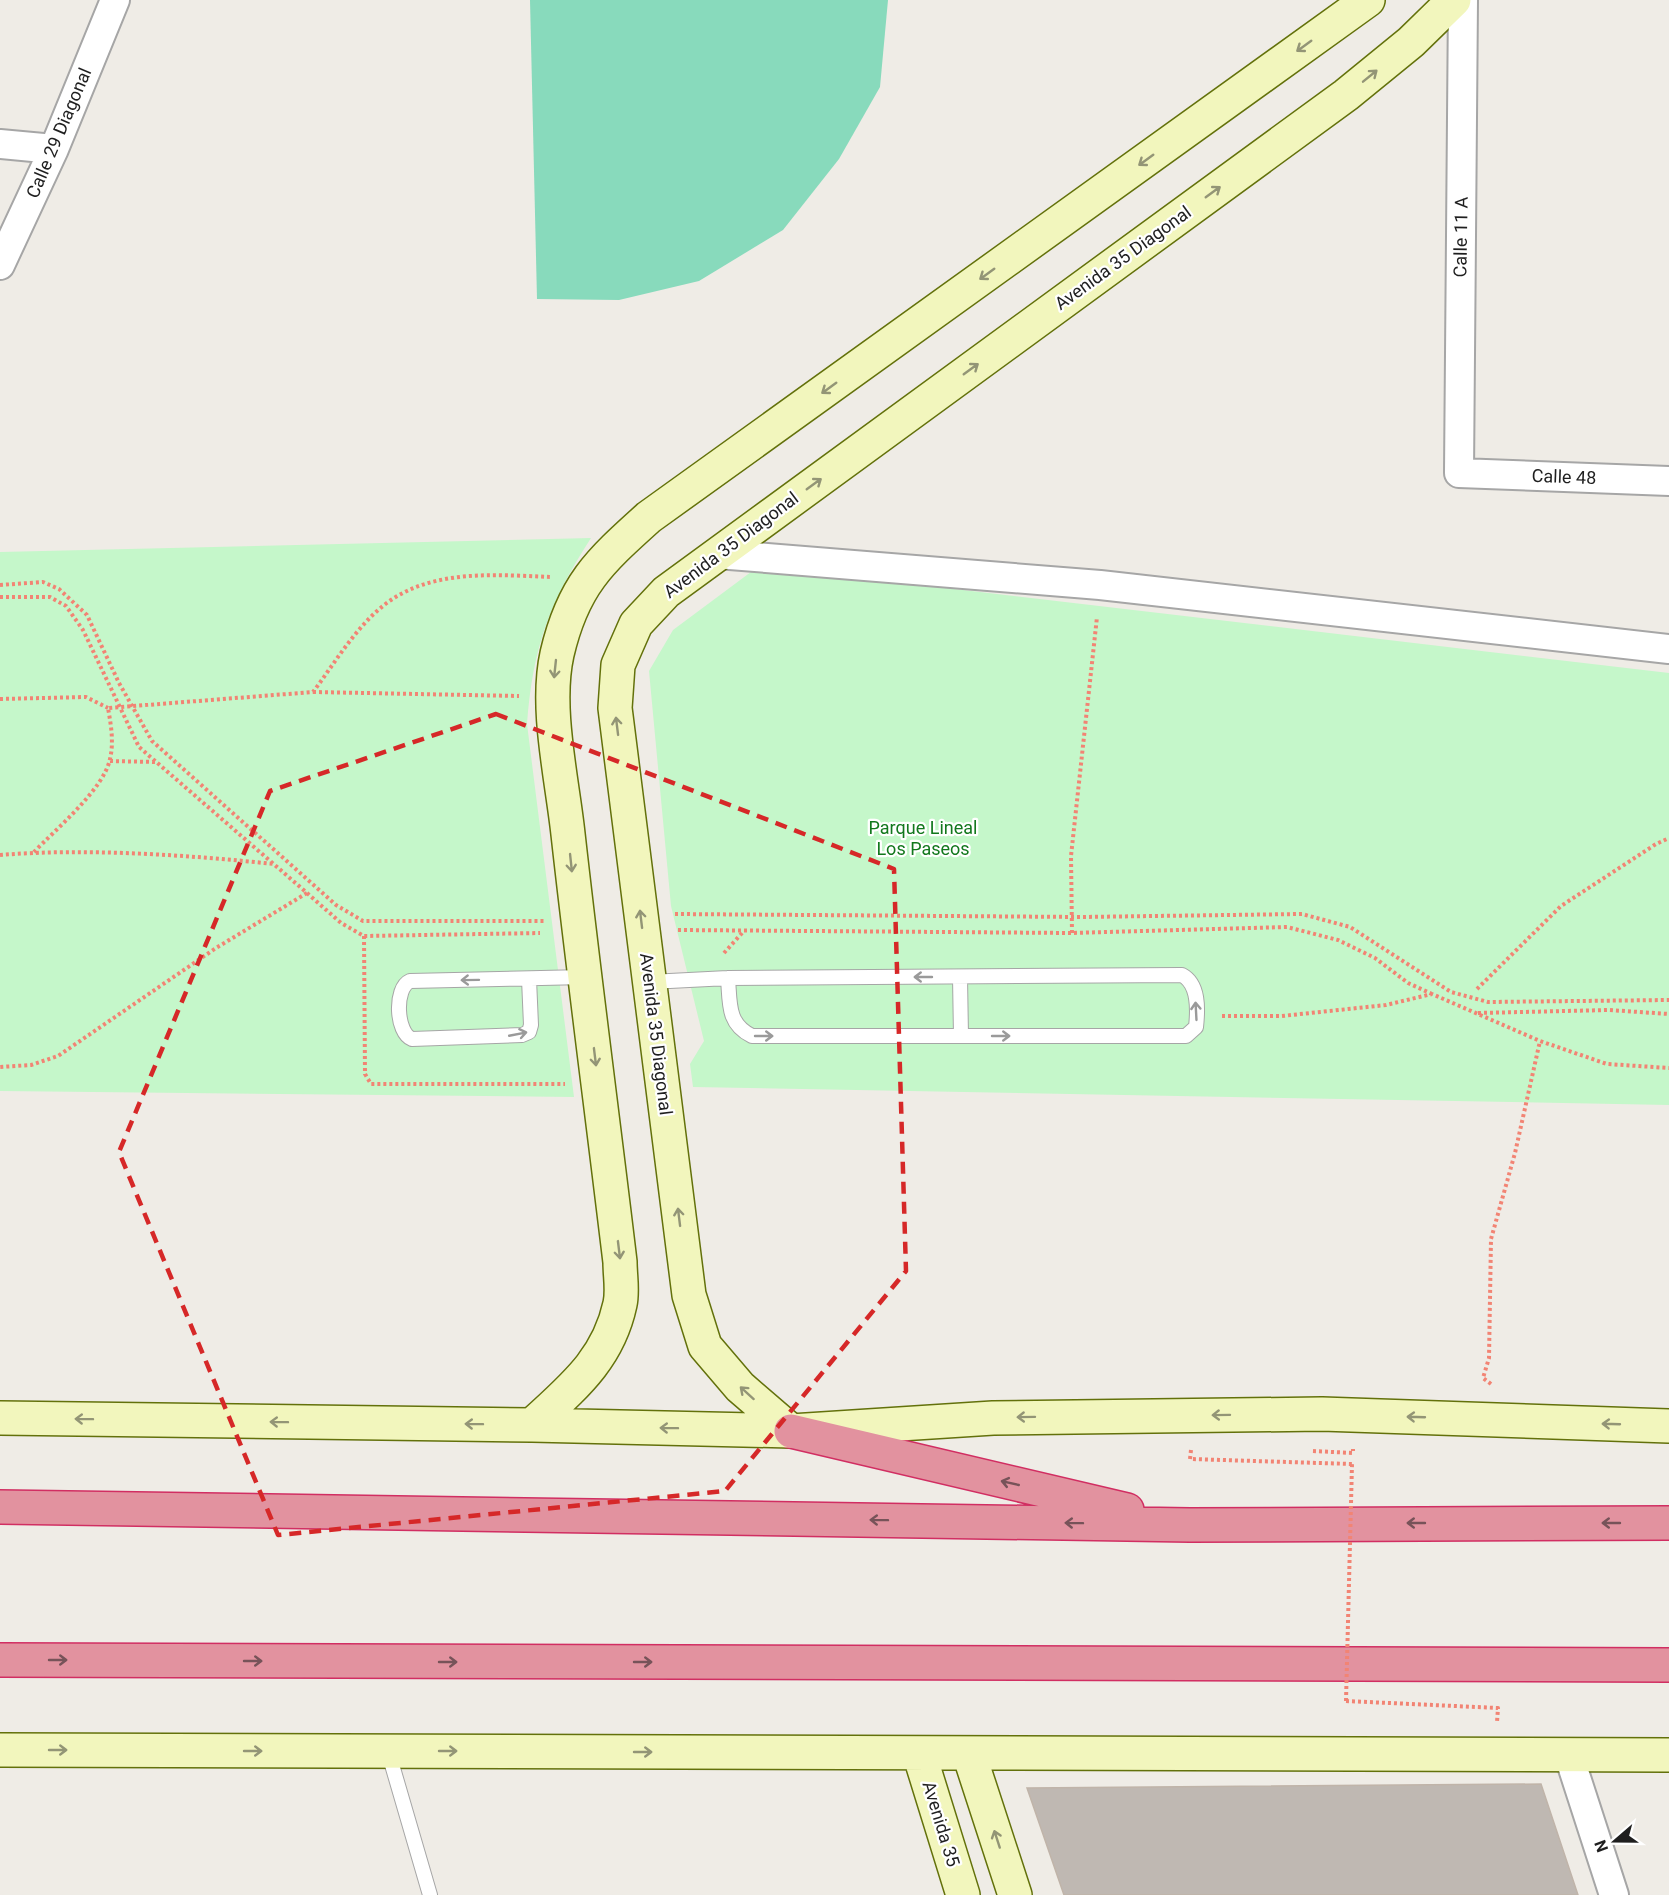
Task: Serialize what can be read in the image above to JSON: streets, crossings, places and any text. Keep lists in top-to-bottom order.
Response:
{
  "streets": {
    "main road": ["Avenida 35 Diagonal", "Avenida 35"],
    "street": ["Calle 29 Diagonal", "Calle 11 A", "Calle 48"]
  },
  "crossings": [
    ["Calle 11 A", "Calle 48"]
  ],
  "one_way": ["Avenida 35 Diagonal"],
  "parks": ["Parque Lineal Los Paseos"],
  "north": "left"
}
